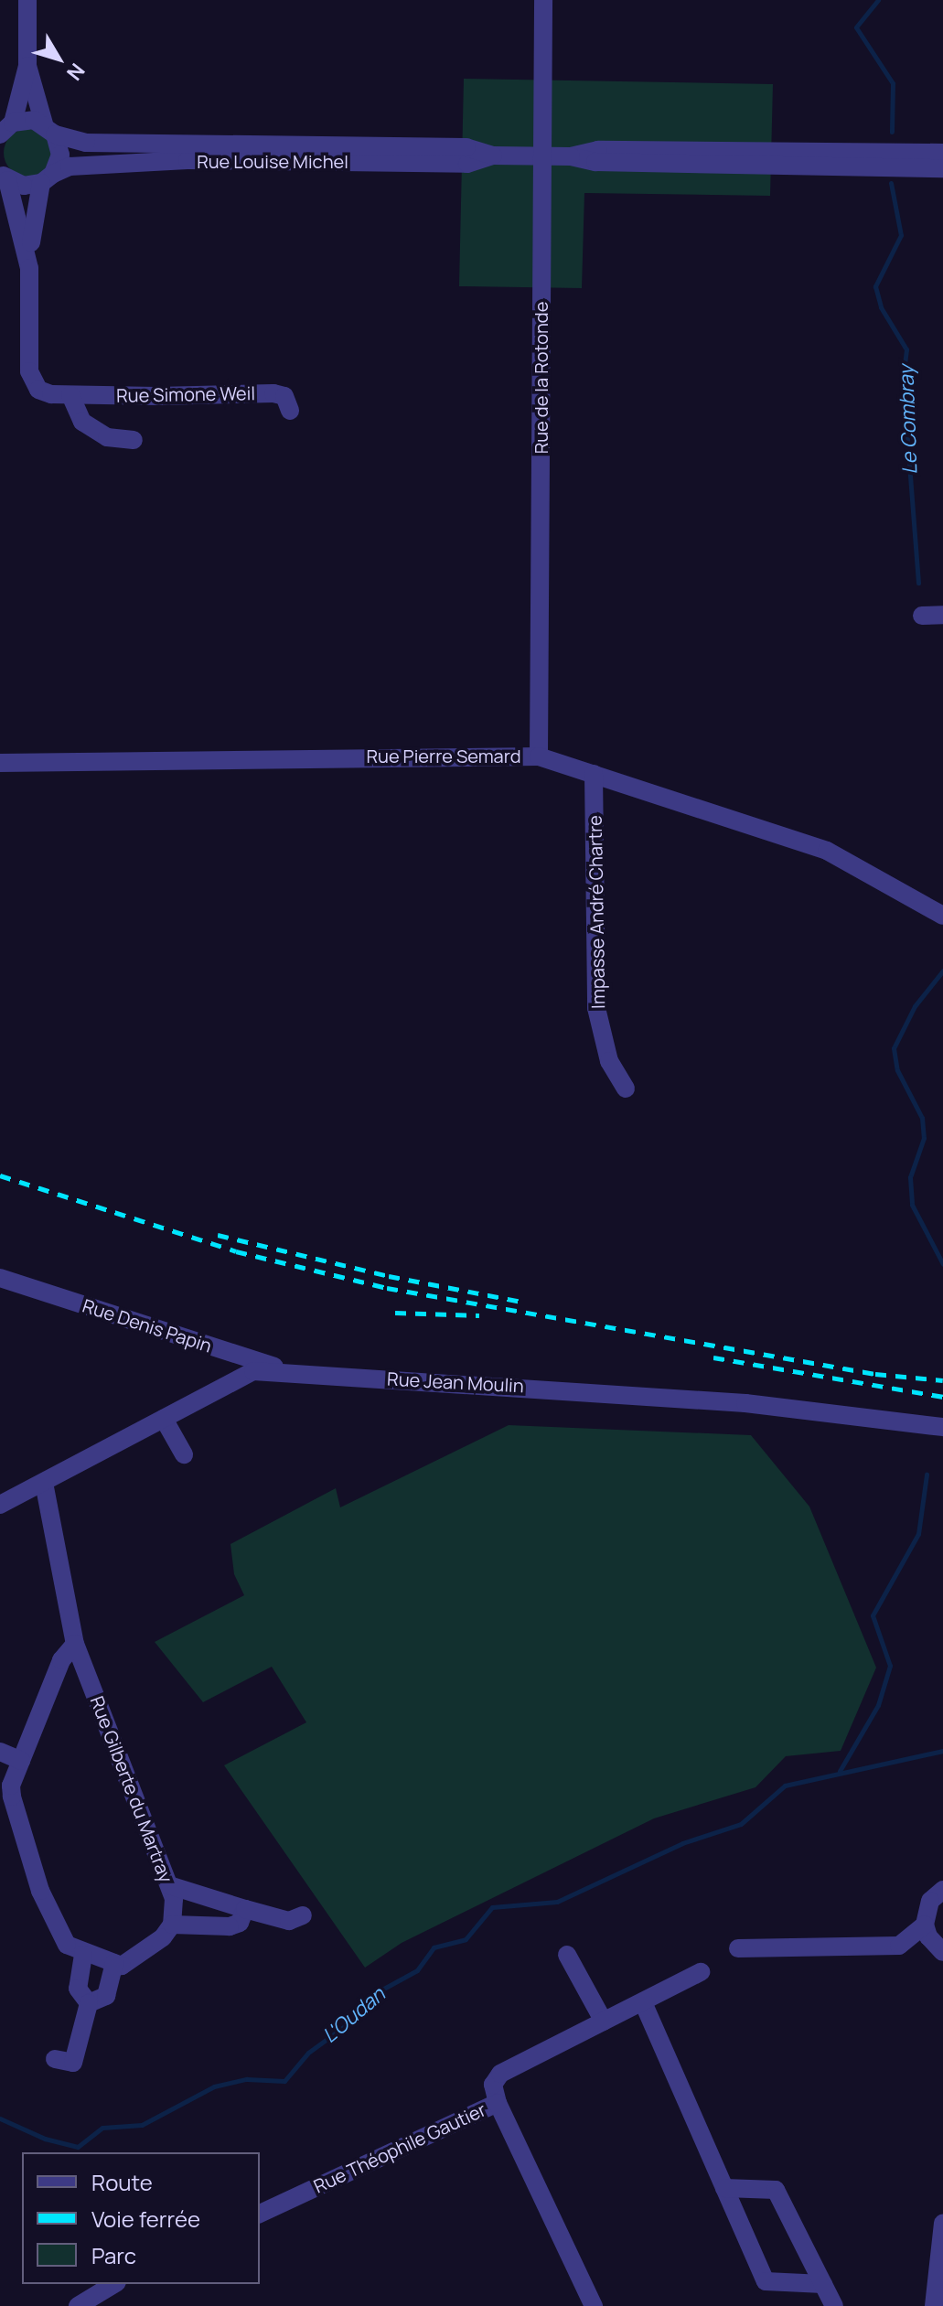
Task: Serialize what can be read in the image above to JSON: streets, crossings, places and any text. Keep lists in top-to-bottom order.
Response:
{
  "streets": {
    "street": [
      "Rue Louise Michel",
      "Rue de la Rotonde",
      "Rue Simone Weil",
      "Rue Pierre Semard",
      "Impasse André Chartre",
      "Rue Denis Papin",
      "Rue Jean Moulin",
      "Rue Gilberte du Martray",
      "Rue Théophile Gautier"
    ]
  },
  "crossings": [
    ["Rue Louise Michel", "Rue de la Rotonde"],
    ["Rue Louise Michel", "Rue Simone Weil"],
    ["Rue de la Rotonde", "Rue Pierre Semard"],
    ["Rue Pierre Semard", "Impasse André Chartre"],
    ["Rue Denis Papin", "Rue Jean Moulin"],
    ["Rue Jean Moulin", "Rue Gilberte du Martray"]
  ],
  "water": ["Le Combray", "L'Oudan"],
  "legend": ["Route", "Voie ferrée", "Parc"],
  "north": "bottom right"
}
